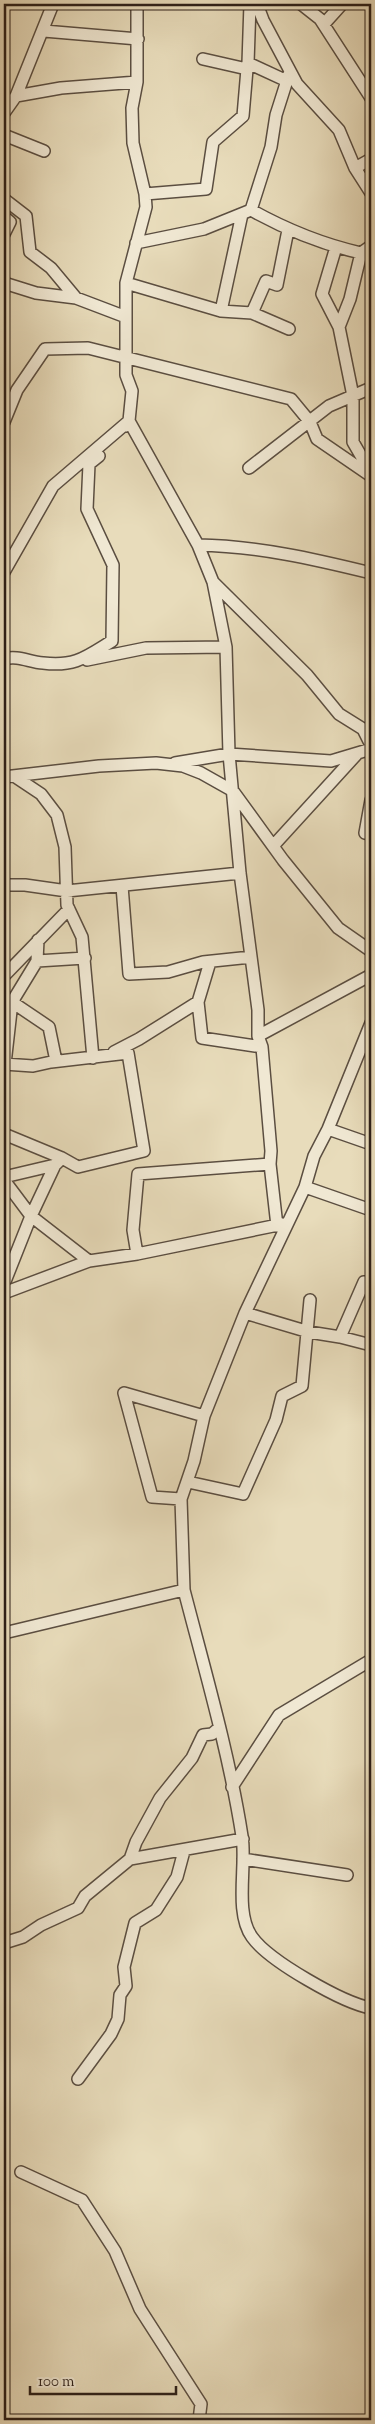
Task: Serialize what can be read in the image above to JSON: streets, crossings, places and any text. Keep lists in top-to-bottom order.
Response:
{
  "scale_bar": "100 m"
}
